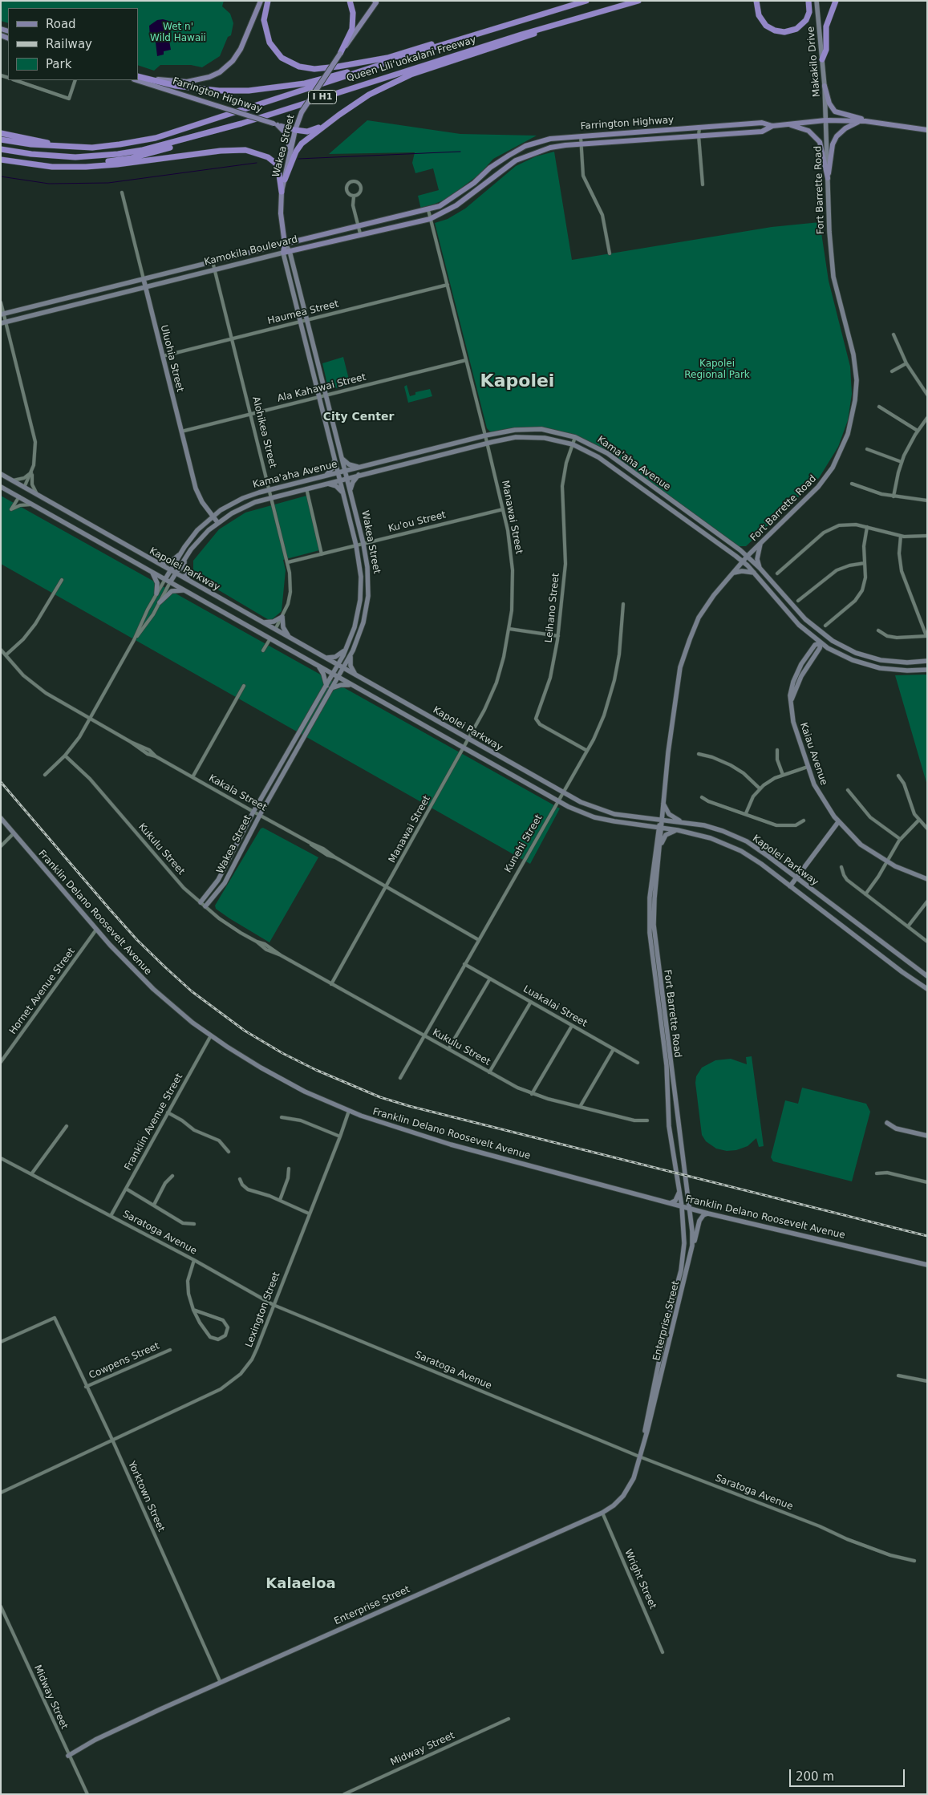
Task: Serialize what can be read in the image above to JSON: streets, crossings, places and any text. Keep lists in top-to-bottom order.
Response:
{
  "streets": {
    "highway": ["Queen Liliʻuokalani Freeway", "I H1"],
    "main road": [
      "Makakilo Drive",
      "Farrington Highway",
      "Wakea Street",
      "Fort Barrette Road",
      "Kamokila Boulevard",
      "Uluohia Street",
      "Kama'aha Avenue",
      "Kapolei Parkway",
      "Kaiau Avenue",
      "Franklin Delano Roosevelt Avenue",
      "Enterprise Street"
    ],
    "street": [
      "Haumea Street",
      "Ala Kahawai Street",
      "Alohikea Street",
      "Manawai Street",
      "Ku'ou Street",
      "Leihano Street",
      "Kakala Street",
      "Kunehi Street",
      "Kukulu Street",
      "Hornet Avenue Street",
      "Luakalai Street",
      "Franklin Avenue Street",
      "Saratoga Avenue",
      "Lexington Street",
      "Cowpens Street",
      "Yorktown Street",
      "Wright Street",
      "Midway Street"
    ]
  },
  "crossings": [
    ["Makakilo Drive", "Farrington Highway"],
    ["Makakilo Drive", "Fort Barrette Road"],
    ["Farrington Highway", "Wakea Street"],
    ["Farrington Highway", "Fort Barrette Road"],
    ["Farrington Highway", "Kamokila Boulevard"],
    ["Wakea Street", "Kamokila Boulevard"],
    ["Wakea Street", "Haumea Street"],
    ["Wakea Street", "Ala Kahawai Street"],
    ["Wakea Street", "Kama'aha Avenue"],
    ["Wakea Street", "Ku'ou Street"],
    ["Wakea Street", "Kapolei Parkway"],
    ["Wakea Street", "Kakala Street"],
    ["Wakea Street", "Kukulu Street"],
    ["Fort Barrette Road", "Kama'aha Avenue"],
    ["Fort Barrette Road", "Kapolei Parkway"],
    ["Fort Barrette Road", "Franklin Delano Roosevelt Avenue"],
    ["Fort Barrette Road", "Enterprise Street"],
    ["Kamokila Boulevard", "Uluohia Street"],
    ["Kamokila Boulevard", "Alohikea Street"],
    ["Kamokila Boulevard", "Manawai Street"],
    ["Haumea Street", "Uluohia Street"],
    ["Haumea Street", "Alohikea Street"],
    ["Haumea Street", "Manawai Street"],
    ["Uluohia Street", "Ala Kahawai Street"],
    ["Uluohia Street", "Kama'aha Avenue"],
    ["Ala Kahawai Street", "Alohikea Street"],
    ["Ala Kahawai Street", "Manawai Street"],
    ["Alohikea Street", "Kama'aha Avenue"],
    ["Alohikea Street", "Ku'ou Street"],
    ["Alohikea Street", "Kapolei Parkway"],
    ["Kama'aha Avenue", "Manawai Street"],
    ["Kama'aha Avenue", "Kapolei Parkway"],
    ["Kama'aha Avenue", "Leihano Street"],
    ["Kama'aha Avenue", "Kaiau Avenue"],
    ["Manawai Street", "Ku'ou Street"],
    ["Manawai Street", "Kapolei Parkway"],
    ["Manawai Street", "Kakala Street"],
    ["Manawai Street", "Kukulu Street"],
    ["Kapolei Parkway", "Kunehi Street"],
    ["Leihano Street", "Kunehi Street"],
    ["Kakala Street", "Kunehi Street"],
    ["Kunehi Street", "Kukulu Street"],
    ["Kunehi Street", "Luakalai Street"],
    ["Franklin Delano Roosevelt Avenue", "Hornet Avenue Street"],
    ["Franklin Delano Roosevelt Avenue", "Franklin Avenue Street"],
    ["Franklin Delano Roosevelt Avenue", "Lexington Street"],
    ["Franklin Delano Roosevelt Avenue", "Enterprise Street"],
    ["Franklin Avenue Street", "Saratoga Avenue"],
    ["Saratoga Avenue", "Lexington Street"],
    ["Saratoga Avenue", "Enterprise Street"],
    ["Lexington Street", "Yorktown Street"],
    ["Enterprise Street", "Yorktown Street"],
    ["Enterprise Street", "Wright Street"],
    ["Enterprise Street", "Midway Street"],
    ["Cowpens Street", "Yorktown Street"]
  ],
  "districts": ["Kapolei", "City Center", "Kalaeloa"],
  "parks": ["Wet n' Wild Hawaii", "Kapolei Regional Park"],
  "legend": ["Road", "Railway", "Park"],
  "scale_bar": "200 m"
}
